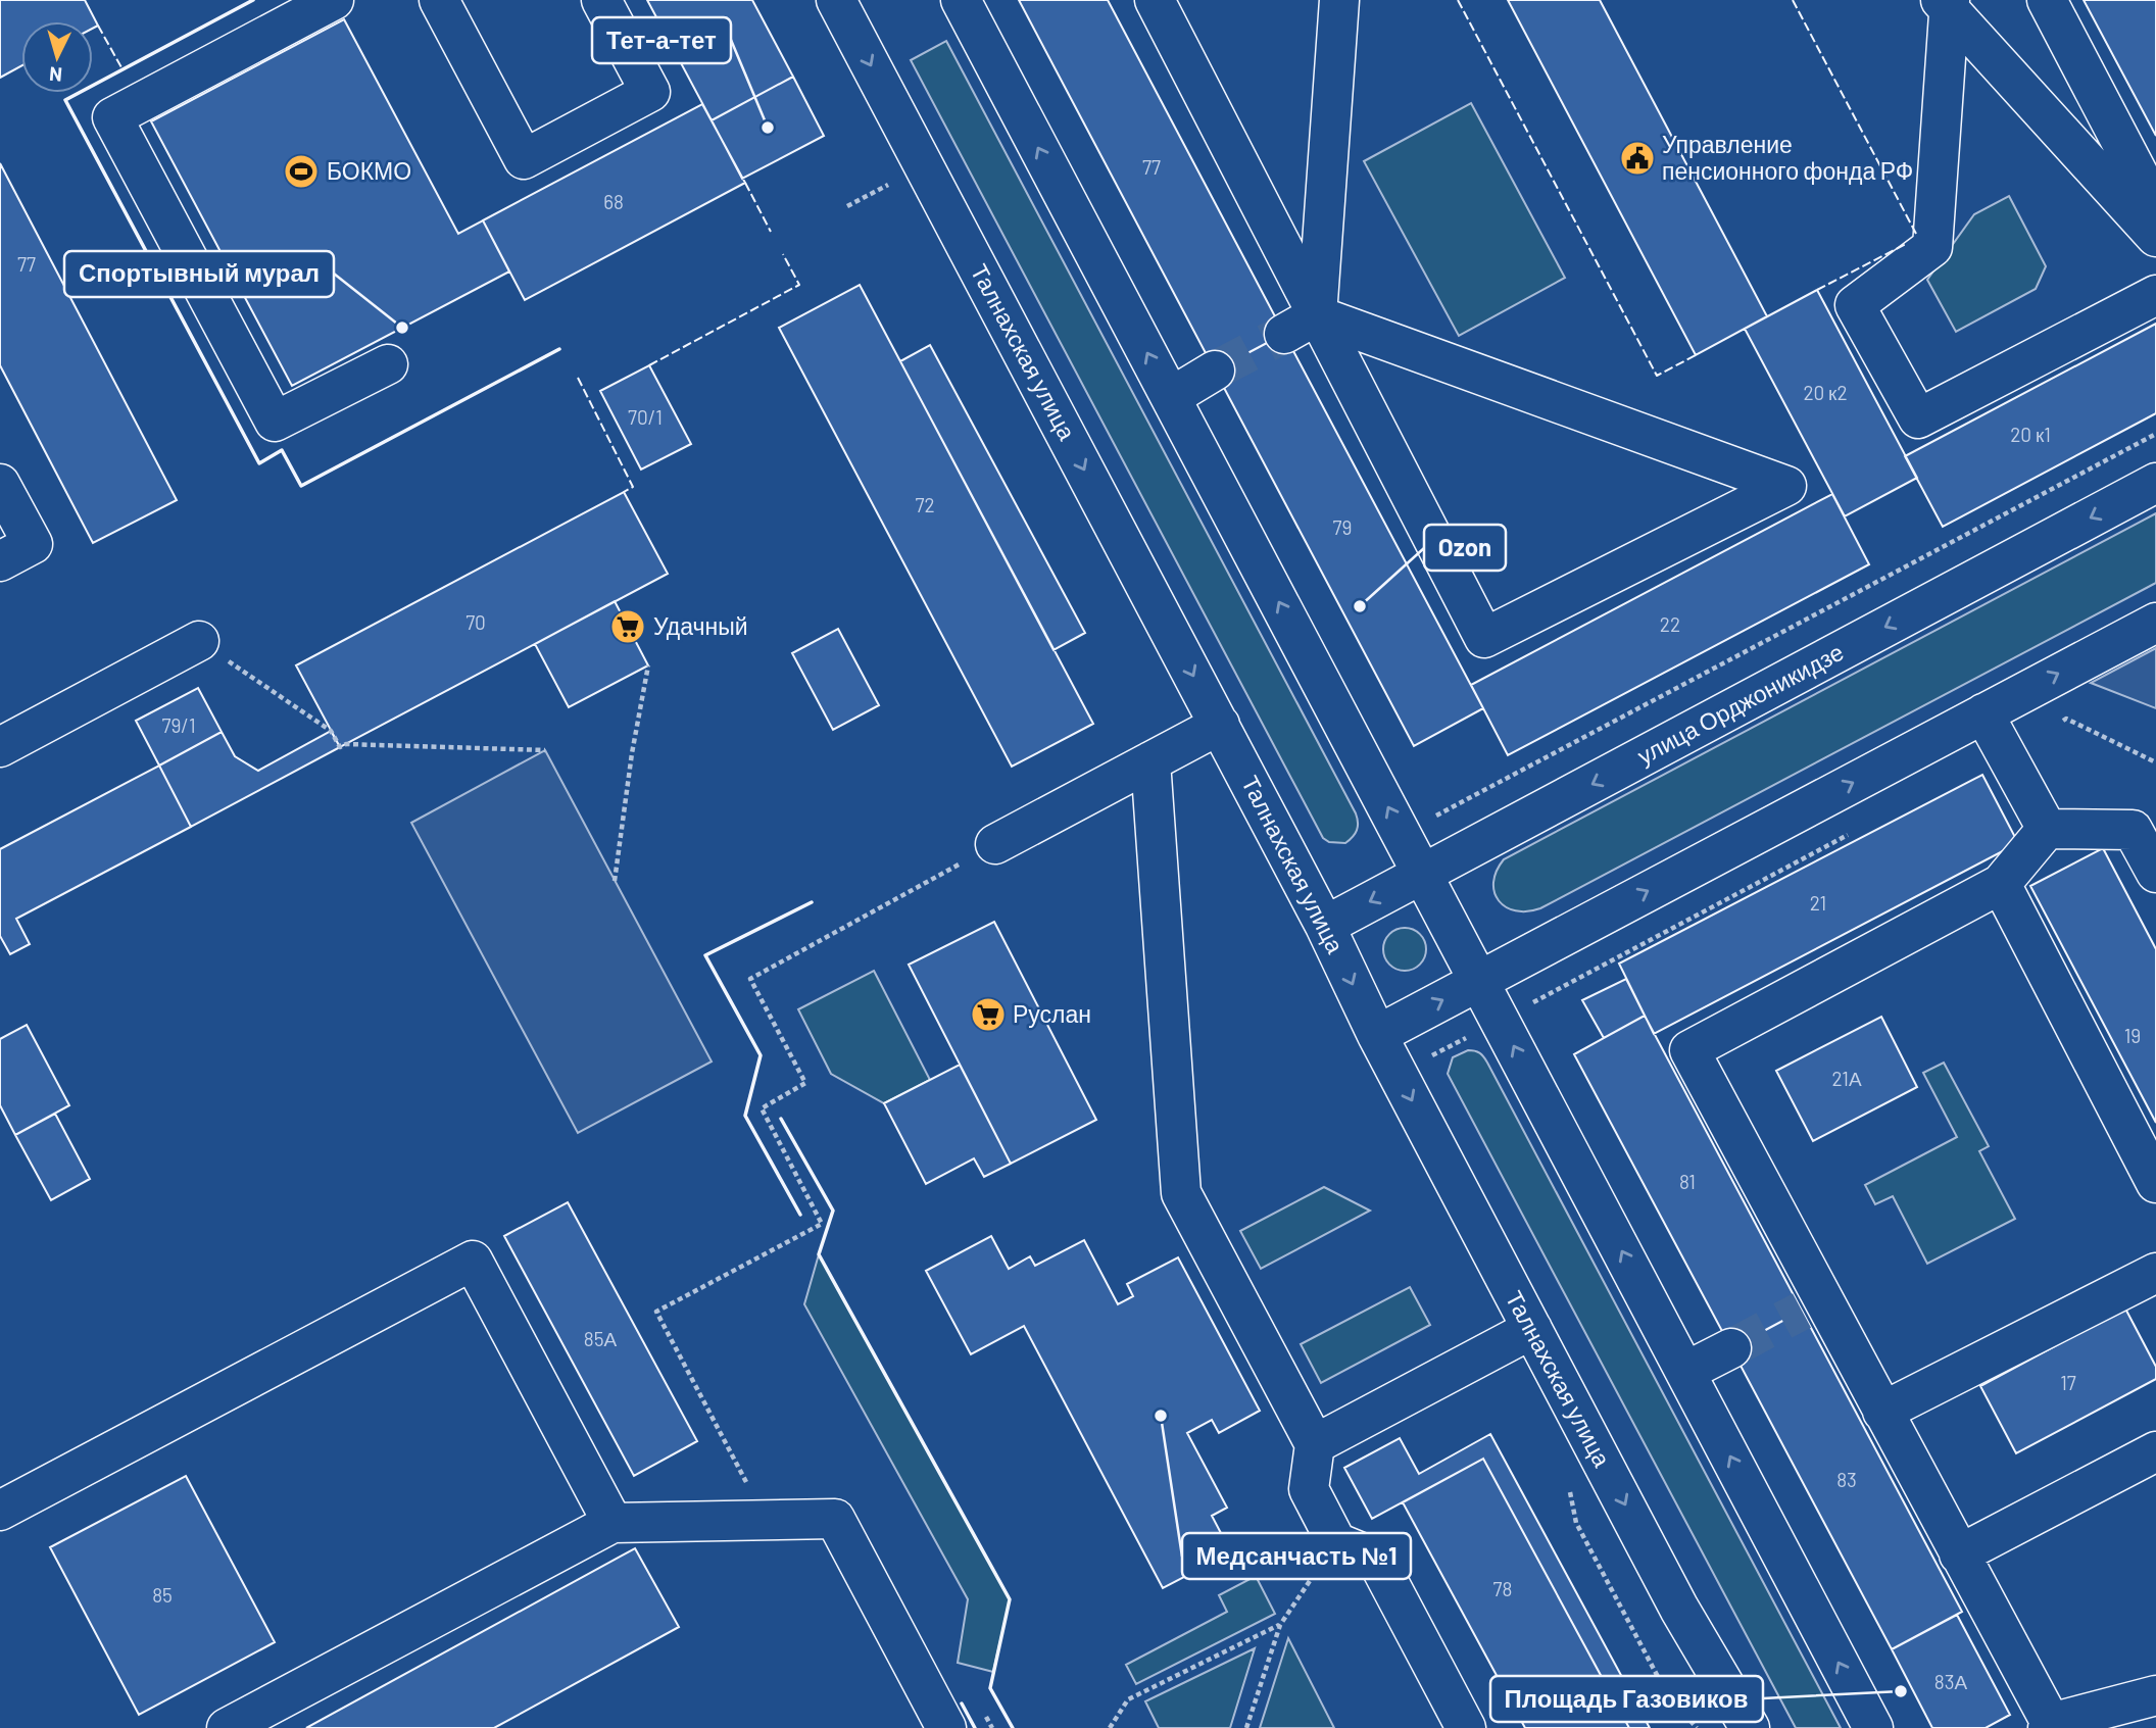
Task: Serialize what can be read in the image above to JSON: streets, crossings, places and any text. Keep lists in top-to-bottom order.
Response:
{
  "streets": {
    "street": ["Талнахская улица", "улица Орджоникидзе"]
  },
  "crossings": [
    ["Талнахская улица", "улица Орджоникидзе"]
  ],
  "places": {
    "other": [
      "Тет-а-тет",
      "Спортывный мурал",
      "Ozon",
      "Медсанчасть №1",
      "Площадь Газовиков"
    ],
    "public building": ["Управление пенсионного фонда РФ"],
    "sports": ["БОКМО"],
    "supermarket": ["Удачный", "Руслан"]
  },
  "house_numbers": [
    "77",
    "68",
    "77",
    "20 к2",
    "70/1",
    "20 к1",
    "72",
    "79",
    "70",
    "22",
    "79/1",
    "21",
    "19",
    "21А",
    "81",
    "85А",
    "17",
    "83",
    "78",
    "85",
    "83А"
  ],
  "north": "bottom"
}
